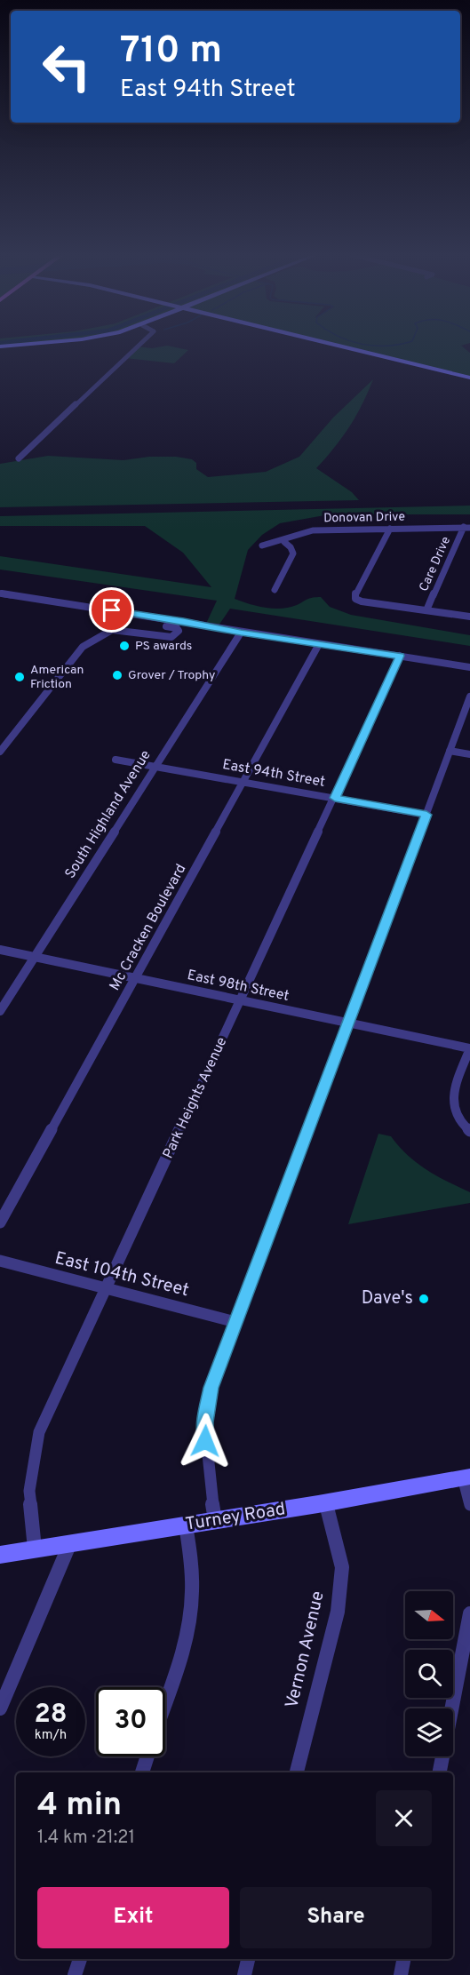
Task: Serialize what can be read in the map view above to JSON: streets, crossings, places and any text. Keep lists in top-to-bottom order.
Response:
{
  "streets": {
    "main road": ["Turney Road"],
    "street": [
      "Donovan Drive",
      "Care Drive",
      "East 94th Street",
      "South Highland Avenue",
      "Mc Cracken Boulevard",
      "East 98th Street",
      "Park Heights Avenue",
      "East 104th Street",
      "Vernon Avenue"
    ]
  },
  "crossings": [
    ["Donovan Drive", "Care Drive"],
    ["East 94th Street", "South Highland Avenue"],
    ["East 94th Street", "Mc Cracken Boulevard"],
    ["East 94th Street", "Park Heights Avenue"],
    ["South Highland Avenue", "East 98th Street"],
    ["Mc Cracken Boulevard", "East 98th Street"],
    ["East 98th Street", "Park Heights Avenue"],
    ["Park Heights Avenue", "East 104th Street"],
    ["Park Heights Avenue", "Turney Road"],
    ["Turney Road", "Vernon Avenue"]
  ],
  "places": [
    "PS awards",
    "Grover / Trophy",
    "American Friction",
    "Dave's"
  ],
  "north": "right",
  "page": {
    "turn": ["710 m", "East 94th Street"],
    "speed": "28 km/h",
    "limit": "30",
    "heading": ["4 min", "1.4 km · 21:21"],
    "buttons": ["Exit", "Share"]
  }
}
